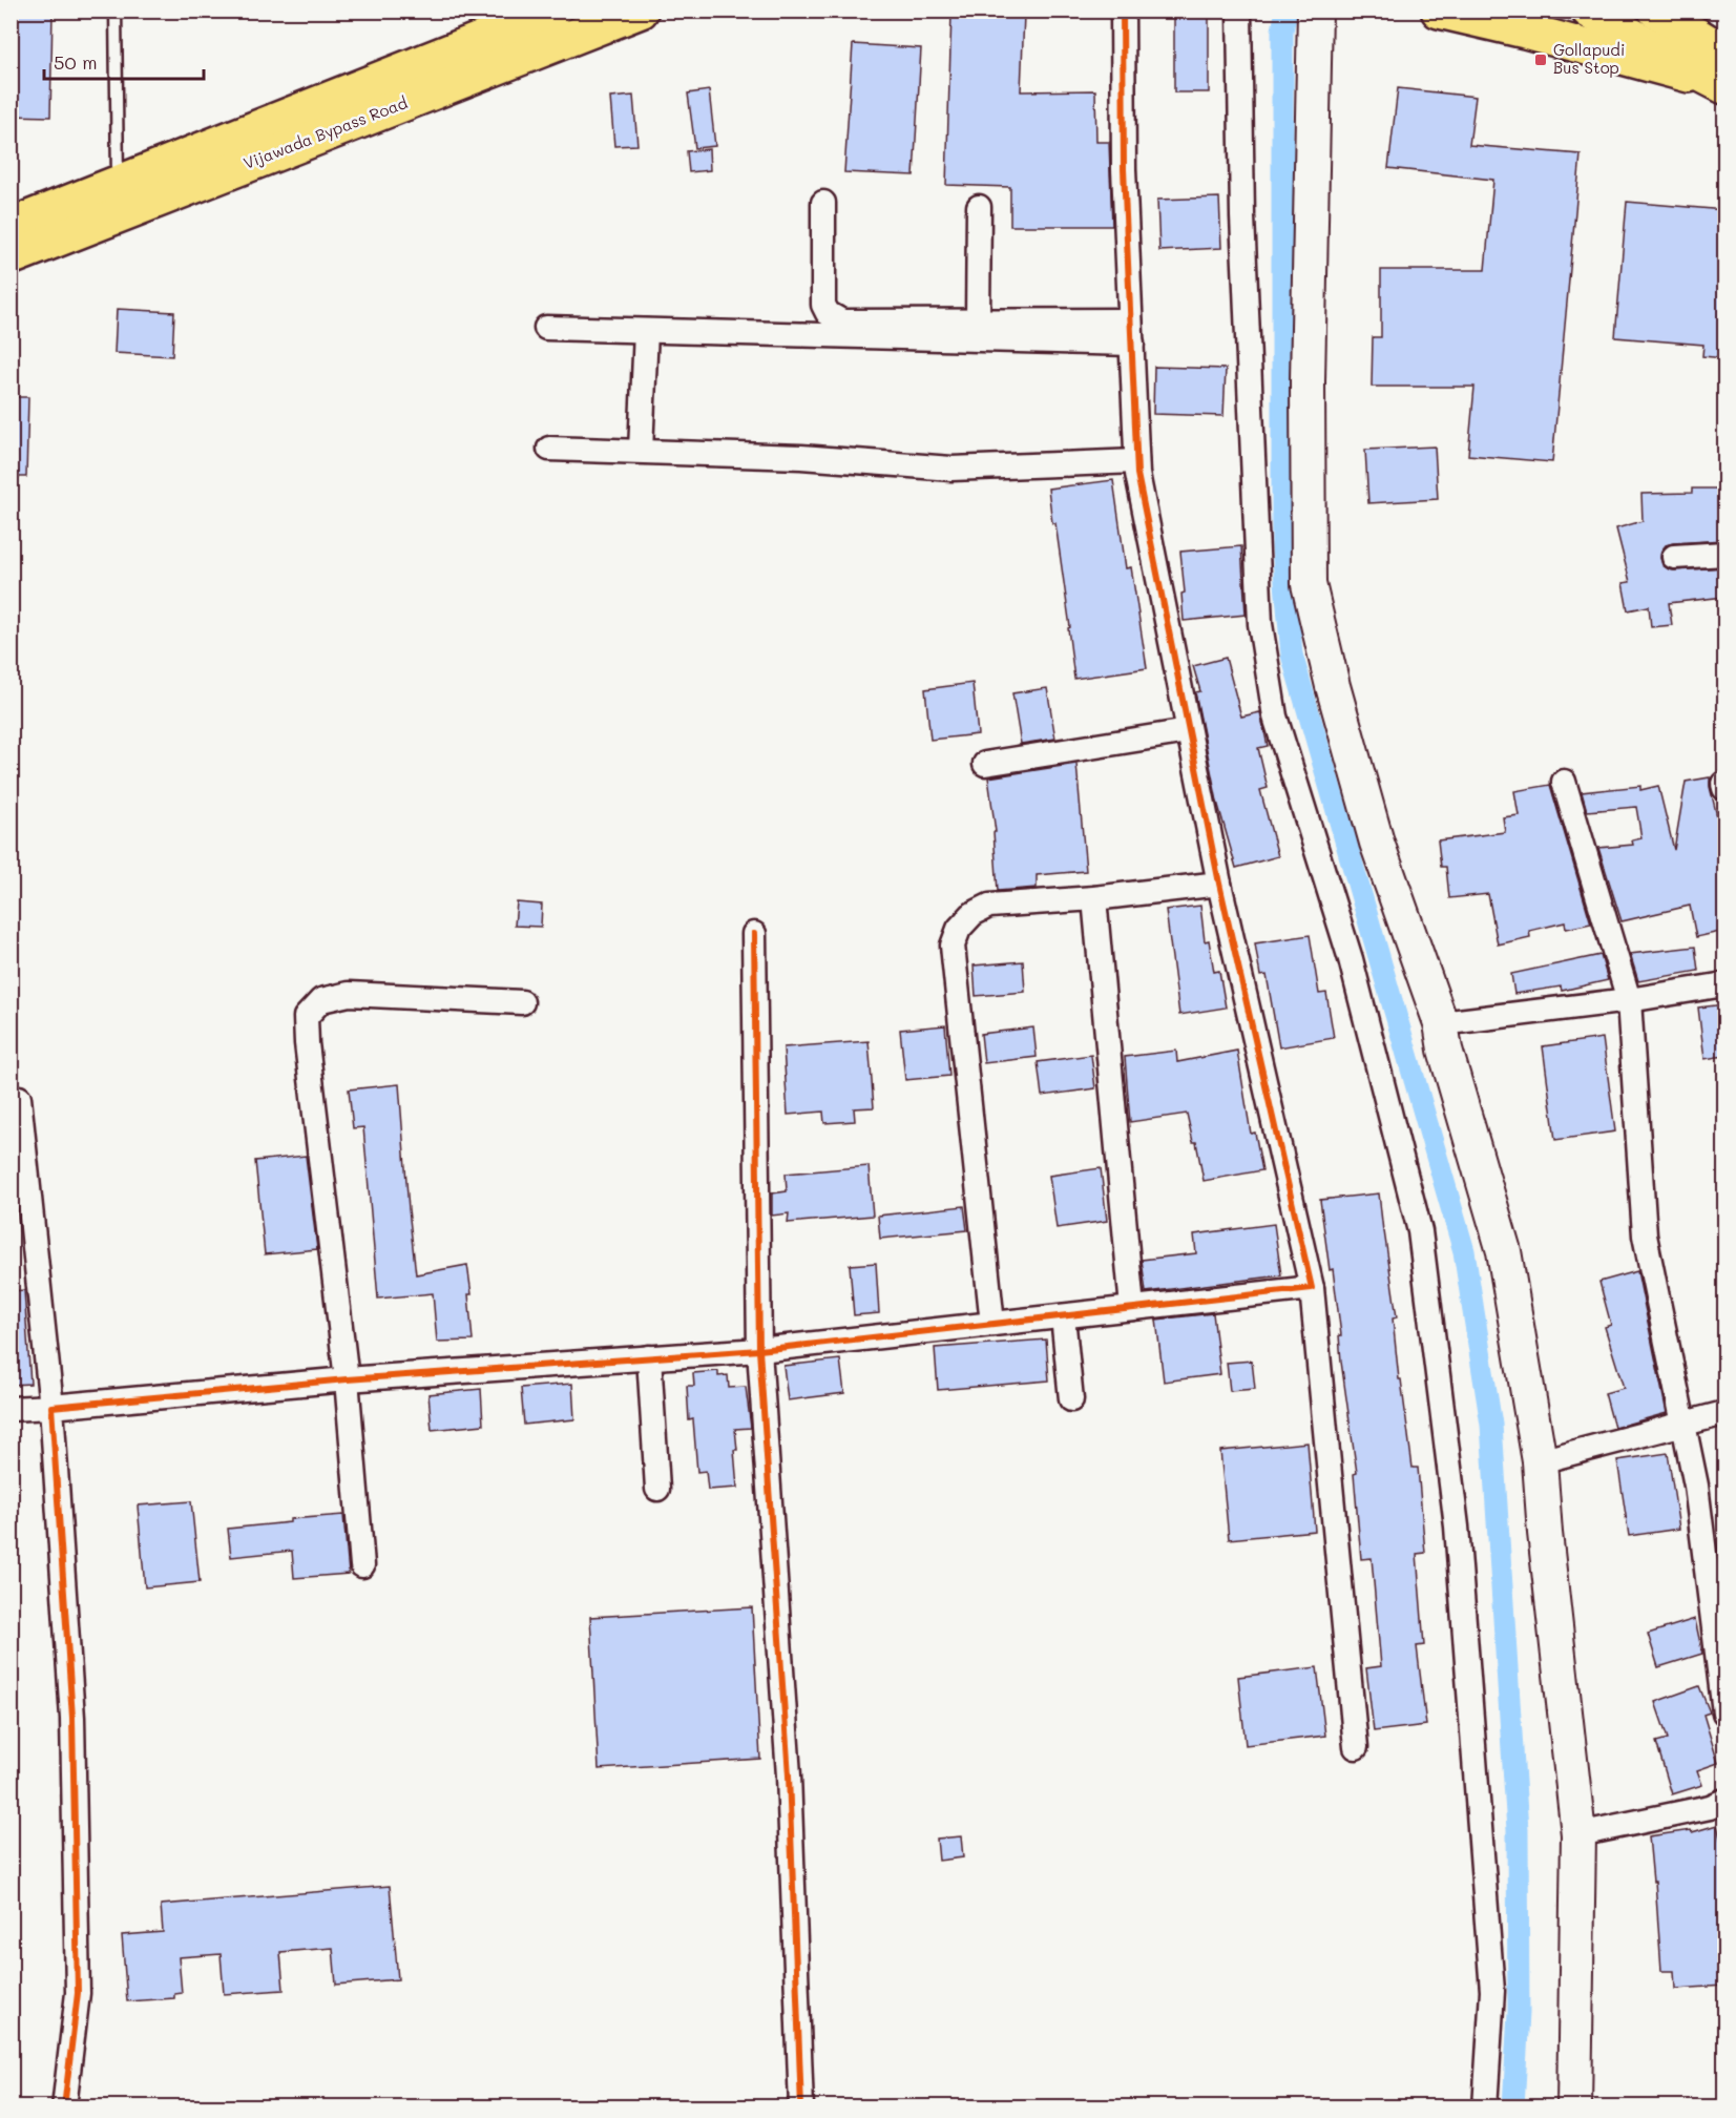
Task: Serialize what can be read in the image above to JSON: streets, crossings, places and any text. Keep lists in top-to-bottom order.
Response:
{
  "streets": {
    "main road": ["Vijawada Bypass Road"]
  },
  "places": {
    "transit": ["Gollapudi Bus Stop"]
  },
  "scale_bar": "50 m"
}
